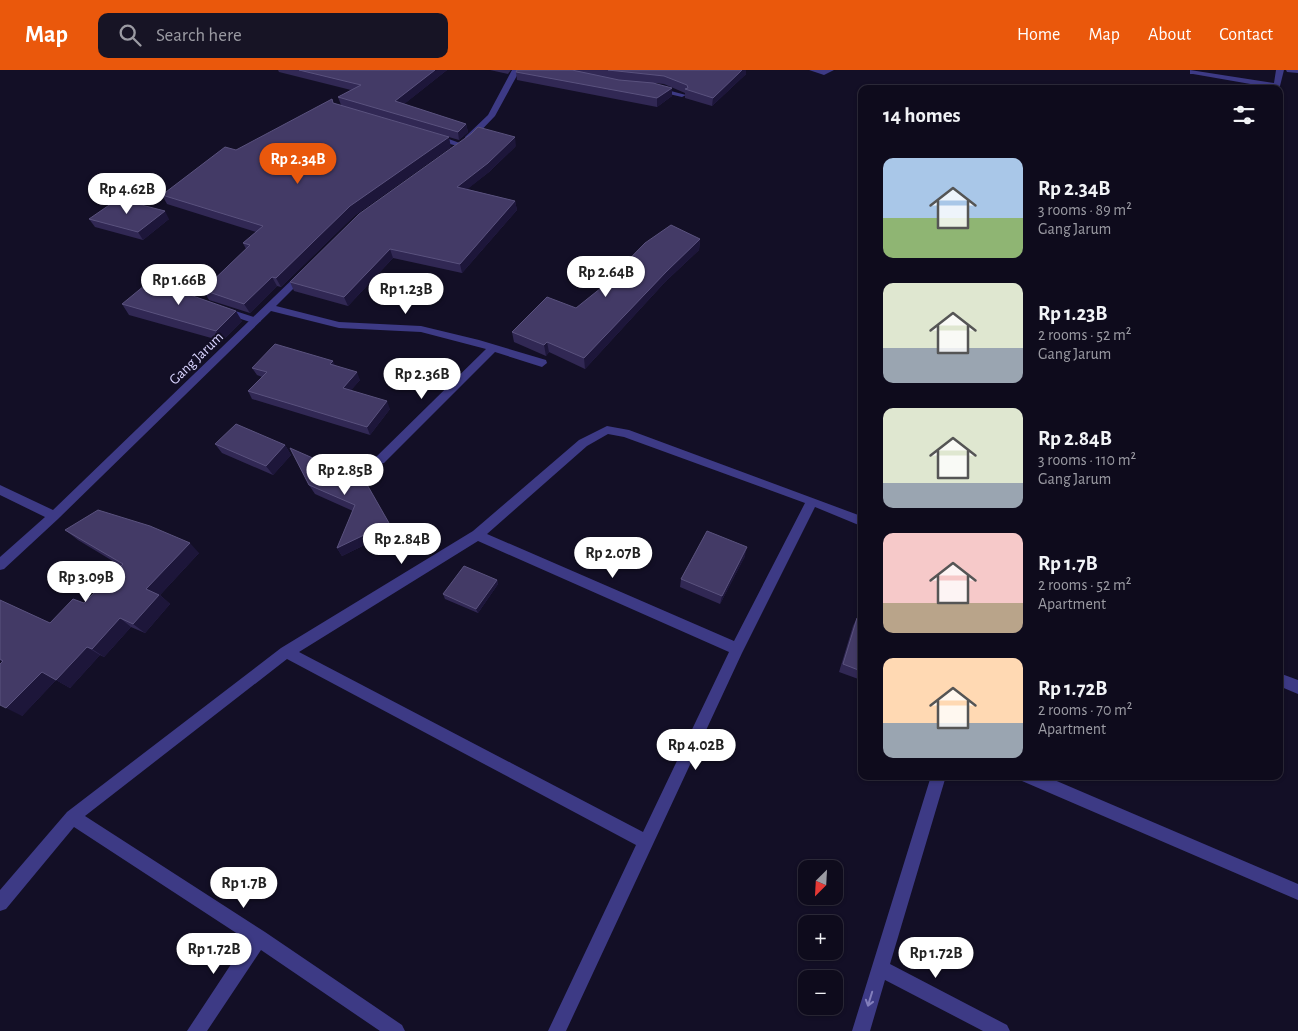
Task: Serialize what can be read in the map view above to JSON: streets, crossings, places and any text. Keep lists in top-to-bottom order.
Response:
{
  "streets": {
    "street": ["Gang Jarum"]
  },
  "north": "bottom left",
  "page": {
    "header": "Map",
    "search": "Search here",
    "nav": [
      "Home",
      "Map",
      "About",
      "Contact"
    ],
    "heading": "14 homes",
    "price": [
      "Rp 2.34B",
      "Rp 4.62B",
      "Rp 2.64B",
      "Rp 1.66B",
      "Rp 1.23B",
      "Rp 2.36B",
      "Rp 2.85B",
      "Rp 2.84B",
      "Rp 2.07B",
      "Rp 3.09B",
      "Rp 4.02B",
      "Rp 1.7B",
      "Rp 1.72B",
      "Rp 1.72B"
    ],
    "list": [
      {
        "name": "Rp 2.34B",
        "note": "3 rooms · 89 m² · Gang Jarum"
      },
      {
        "name": "Rp 1.23B",
        "note": "2 rooms · 52 m² · Gang Jarum"
      },
      {
        "name": "Rp 2.84B",
        "note": "3 rooms · 110 m² · Gang Jarum"
      },
      {
        "name": "Rp 1.7B",
        "note": "2 rooms · 52 m² · Apartment"
      },
      {
        "name": "Rp 1.72B",
        "note": "2 rooms · 70 m² · Apartment"
      }
    ],
    "map_buttons": ["+", "−"]
  }
}
